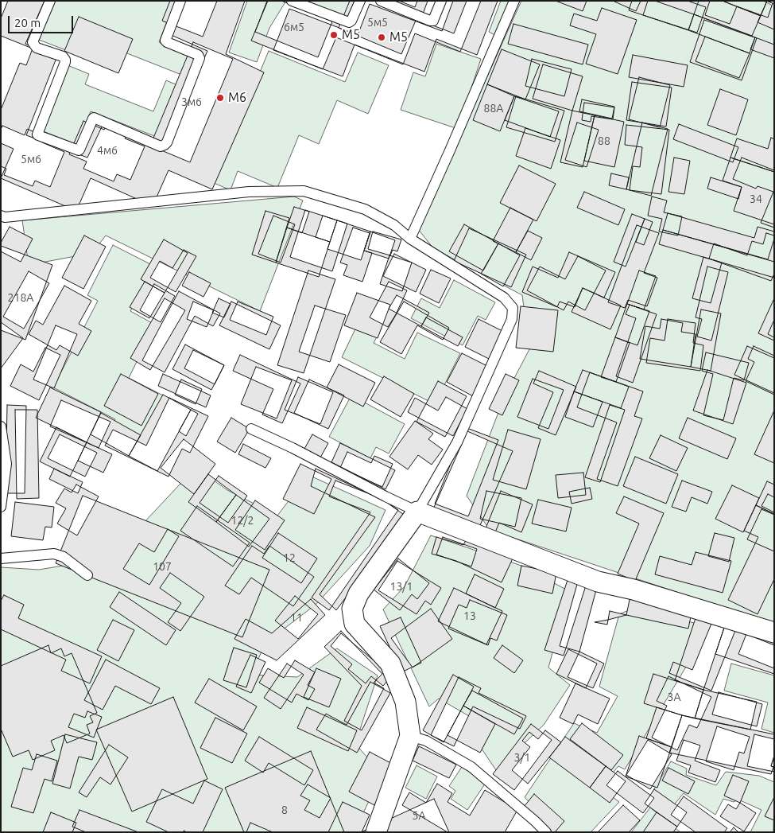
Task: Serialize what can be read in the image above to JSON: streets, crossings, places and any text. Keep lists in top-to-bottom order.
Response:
{
  "places": ["М5", "M5", "М6"],
  "house_numbers": [
    "5м5",
    "6м5",
    "3м6",
    "88А",
    "88",
    "4м6",
    "5м6",
    "34",
    "218А",
    "12/2",
    "12",
    "107",
    "13/1",
    "13",
    "11",
    "3А",
    "3/1",
    "8",
    "5А"
  ],
  "scale_bar": "20 m"
}
